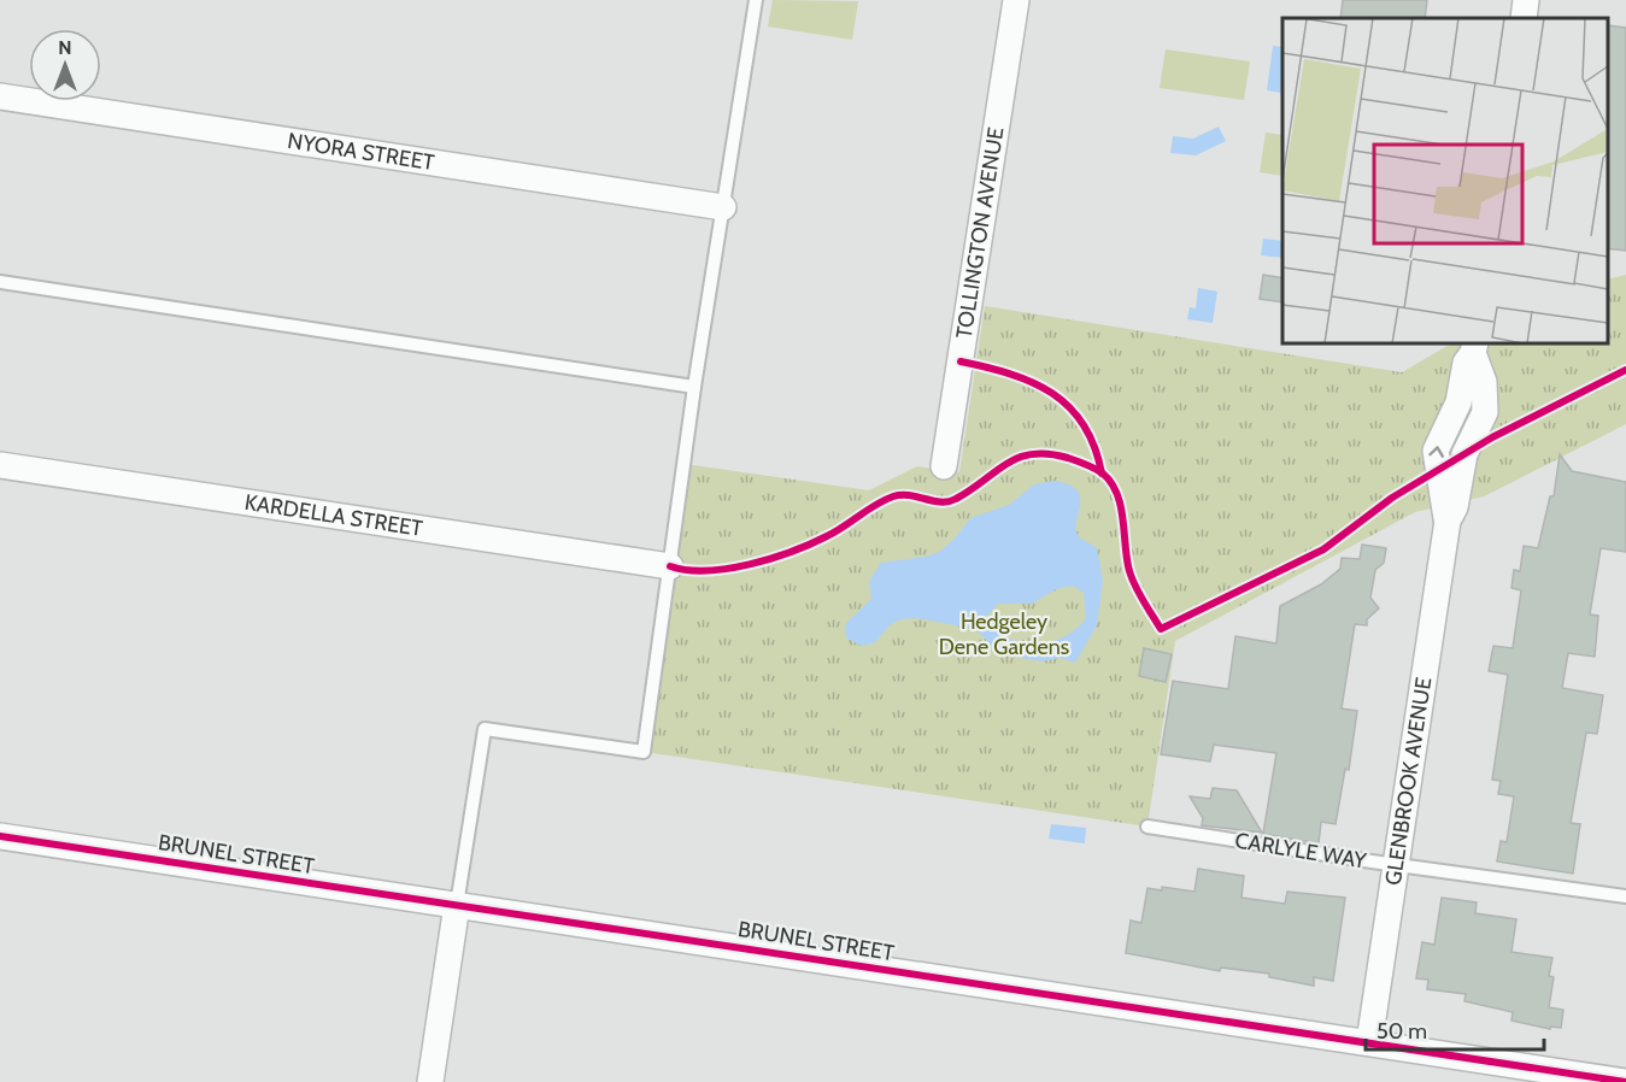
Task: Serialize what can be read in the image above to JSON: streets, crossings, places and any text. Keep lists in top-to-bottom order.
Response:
{
  "streets": {
    "street": [
      "NYORA STREET",
      "TOLLINGTON AVENUE",
      "KARDELLA STREET",
      "GLENBROOK AVENUE",
      "BRUNEL STREET"
    ],
    "lane": ["CARLYLE WAY"]
  },
  "crossings": [
    ["GLENBROOK AVENUE", "CARLYLE WAY"],
    ["GLENBROOK AVENUE", "BRUNEL STREET"]
  ],
  "parks": ["Hedgeley Dene Gardens"],
  "scale_bar": "50 m",
  "north": "top"
}
